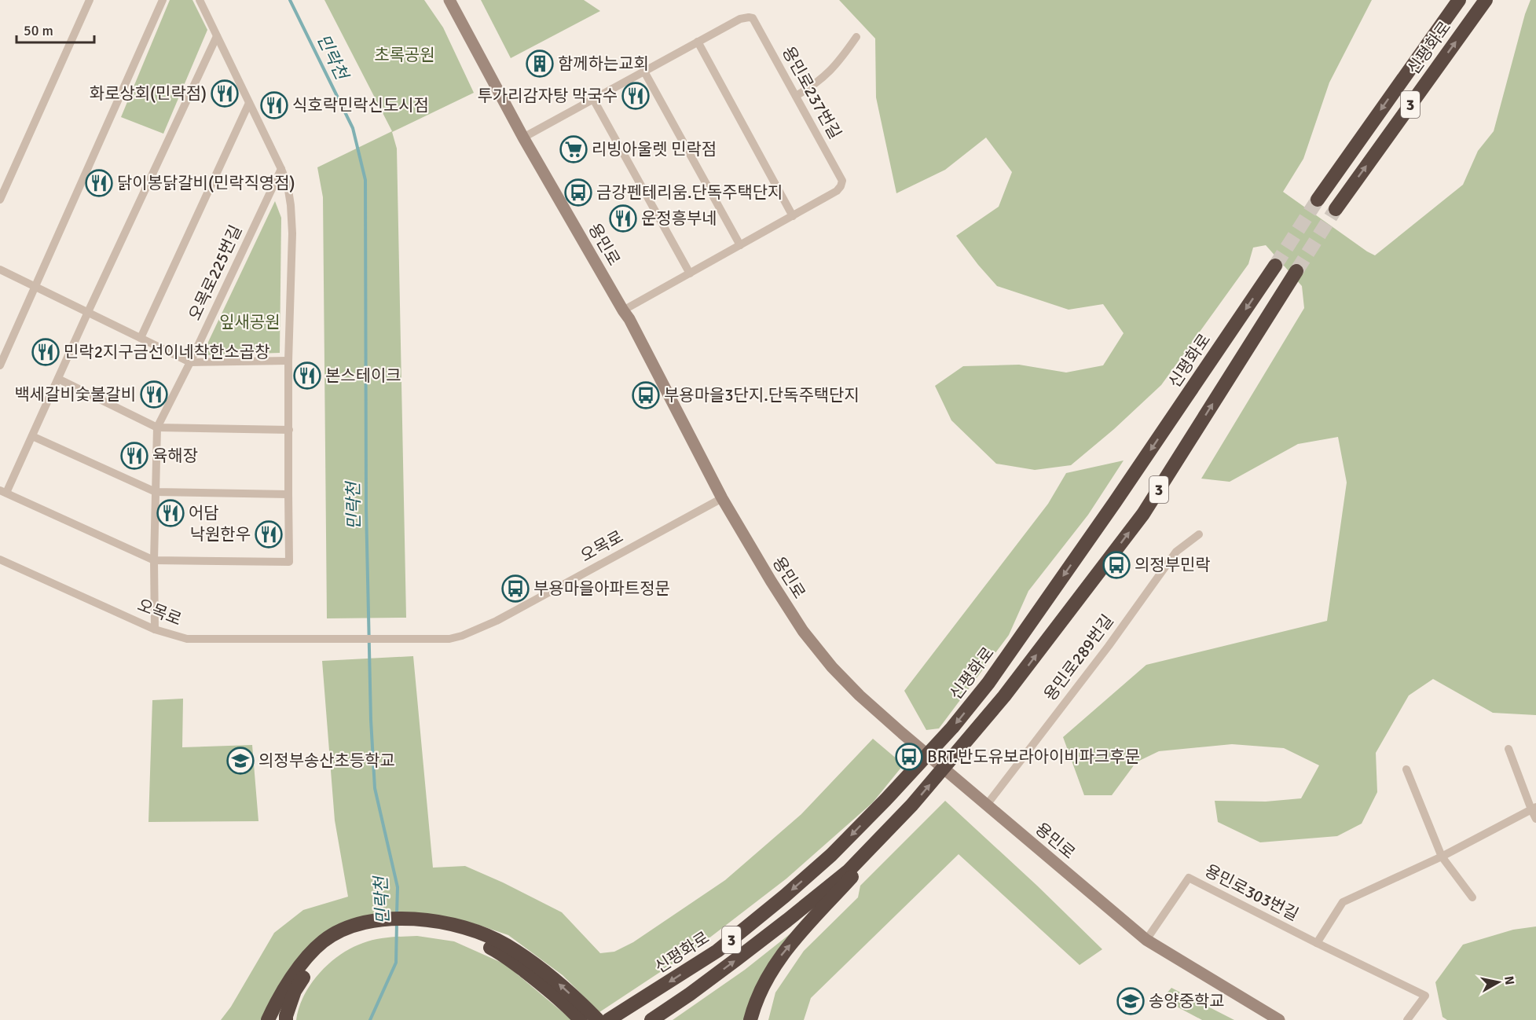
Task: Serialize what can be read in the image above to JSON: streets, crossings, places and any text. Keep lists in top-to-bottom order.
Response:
{
  "streets": {
    "highway": ["신평화로", "3"],
    "street": [
      "용민로237번길",
      "용민로",
      "오목로225번길",
      "오목로",
      "용민로289번길",
      "용민로303번길"
    ]
  },
  "crossings": [
    ["용민로237번길", "용민로"],
    ["용민로", "오목로"],
    ["용민로", "용민로289번길"],
    ["용민로", "용민로303번길"],
    ["오목로225번길", "오목로"]
  ],
  "water": ["민락천"],
  "parks": ["초록공원", "잎새공원"],
  "places": {
    "building": ["함께하는교회"],
    "restaurant": [
      "화로상회(민락점)",
      "투가리감자탕 막국수",
      "식호락민락신도시점",
      "닭이봉닭갈비(민락직영점)",
      "운정흥부네",
      "민락2지구금선이네착한소곱창",
      "본스테이크",
      "백세갈비숯불갈비",
      "육해장",
      "어담",
      "낙원한우"
    ],
    "supermarket": ["리빙아울렛 민락점"],
    "bus stop": [
      "금강펜테리움.단독주택단지",
      "부용마을3단지.단독주택단지",
      "의정부민락",
      "부용마을아파트정문",
      "BRT.반도유보라아이비파크후문"
    ],
    "school or university": ["의정부송산초등학교", "송양중학교"]
  },
  "scale_bar": "50 m",
  "north": "right"
}
